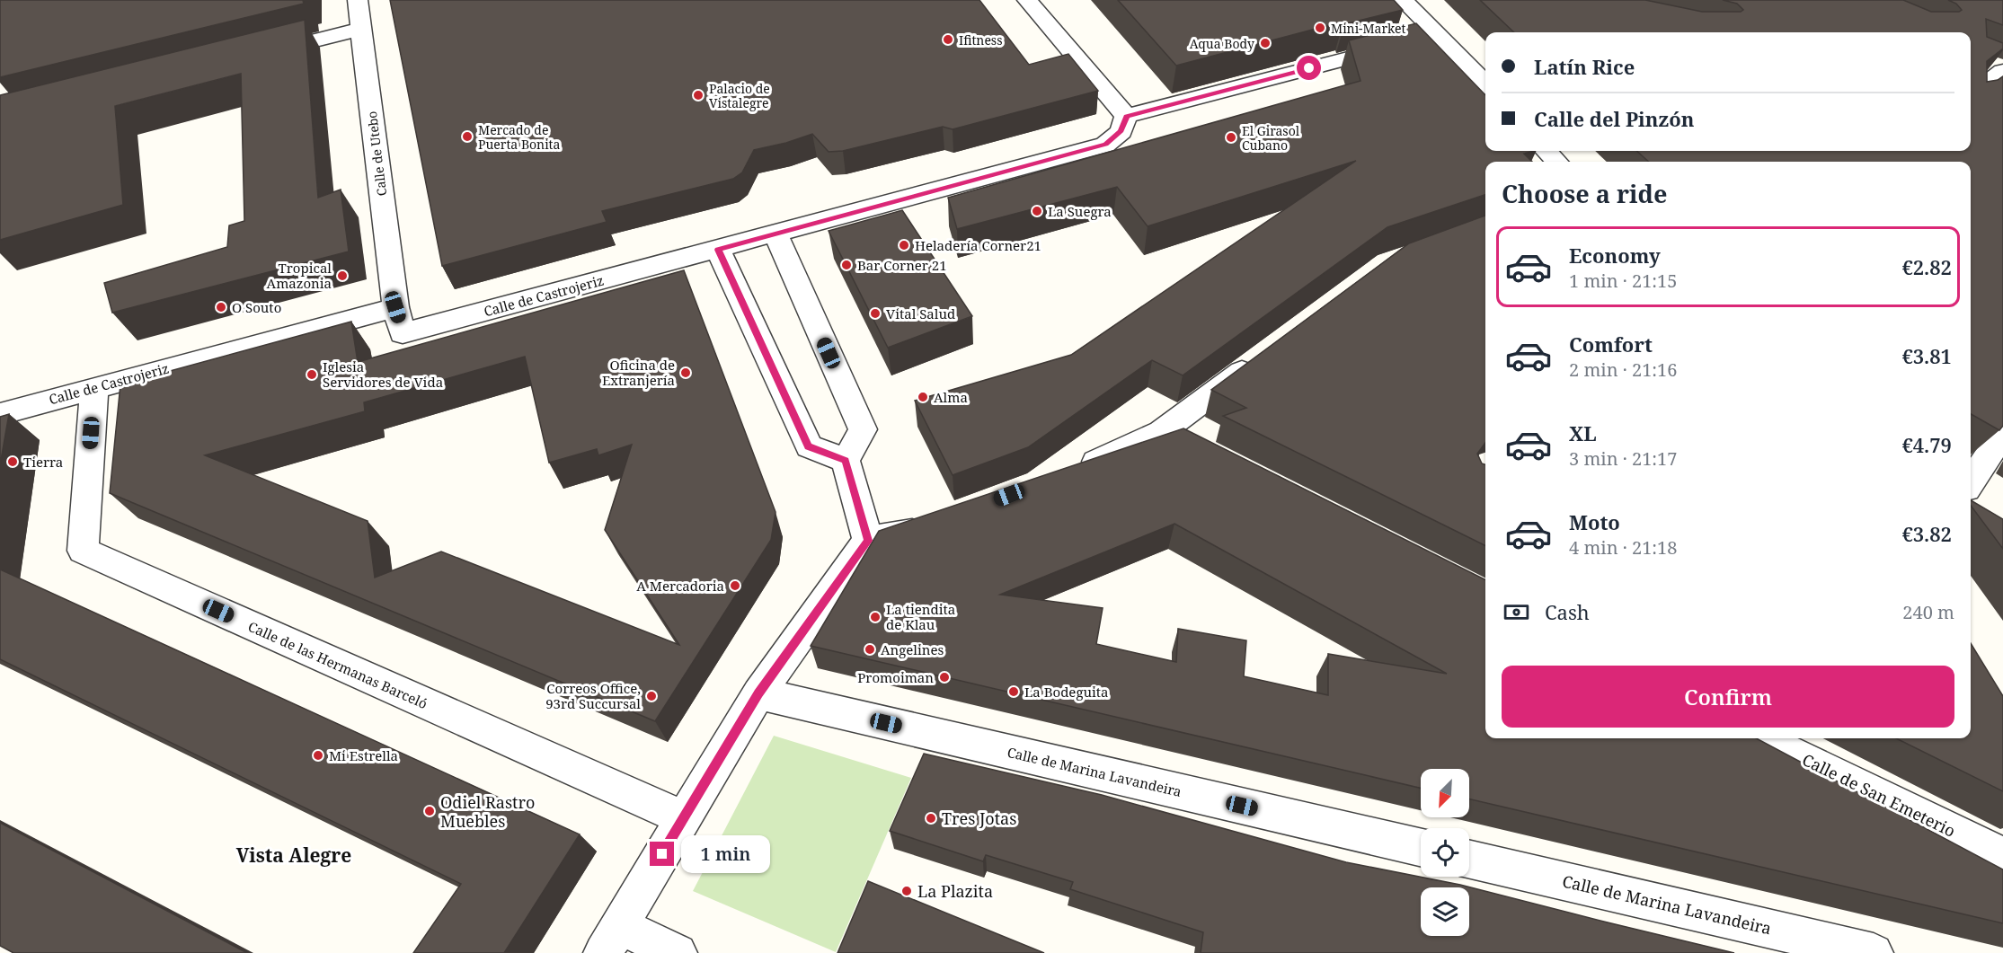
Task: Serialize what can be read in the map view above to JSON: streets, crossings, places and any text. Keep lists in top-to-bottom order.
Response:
{
  "streets": {
    "street": [
      "Calle de Utebo",
      "Calle de Castrojeriz",
      "Calle de las Hermanas Barceló",
      "Calle de Marina Lavandeira",
      "Calle de San Emeterio"
    ]
  },
  "crossings": [
    ["Calle de Utebo", "Calle de Castrojeriz"],
    ["Calle de Castrojeriz", "Calle de las Hermanas Barceló"]
  ],
  "districts": ["Vista Alegre"],
  "places": [
    "Mini-Market",
    "Ifitness",
    "Aqua Body",
    "Palacio de Vistalegre",
    "Mercado de Puerta Bonita",
    "El Girasol Cubano",
    "La Suegra",
    "Heladería Corner21",
    "Bar Corner 21",
    "Tropical Amazonia",
    "O Souto",
    "Vital Salud",
    "Oficina de Extranjería",
    "Iglesia Servidores de Vida",
    "Alma",
    "Tierra",
    "A Mercadoria",
    "La tiendita de Klau",
    "Angelines",
    "Promoiman",
    "La Bodeguita",
    "Correos Office, 93rd Succursal",
    "Mi Estrella",
    "Odiel Rastro Muebles",
    "Tres Jotas",
    "La Plazita"
  ],
  "north": "bottom left",
  "page": {
    "banner": ["Latín Rice", "Calle del Pinzón"],
    "heading": "Choose a ride",
    "list": [
      {
        "name": "Economy",
        "note": "1 min · 21:15",
        "value": "€2.82"
      },
      {
        "name": "Comfort",
        "note": "2 min · 21:16",
        "value": "€3.81"
      },
      {
        "name": "XL",
        "note": "3 min · 21:17",
        "value": "€4.79"
      },
      {
        "name": "Moto",
        "note": "4 min · 21:18",
        "value": "€3.82"
      }
    ],
    "pay": ["Cash", "240 m"],
    "buttons": "Confirm",
    "bubble": "1 min"
  }
}
